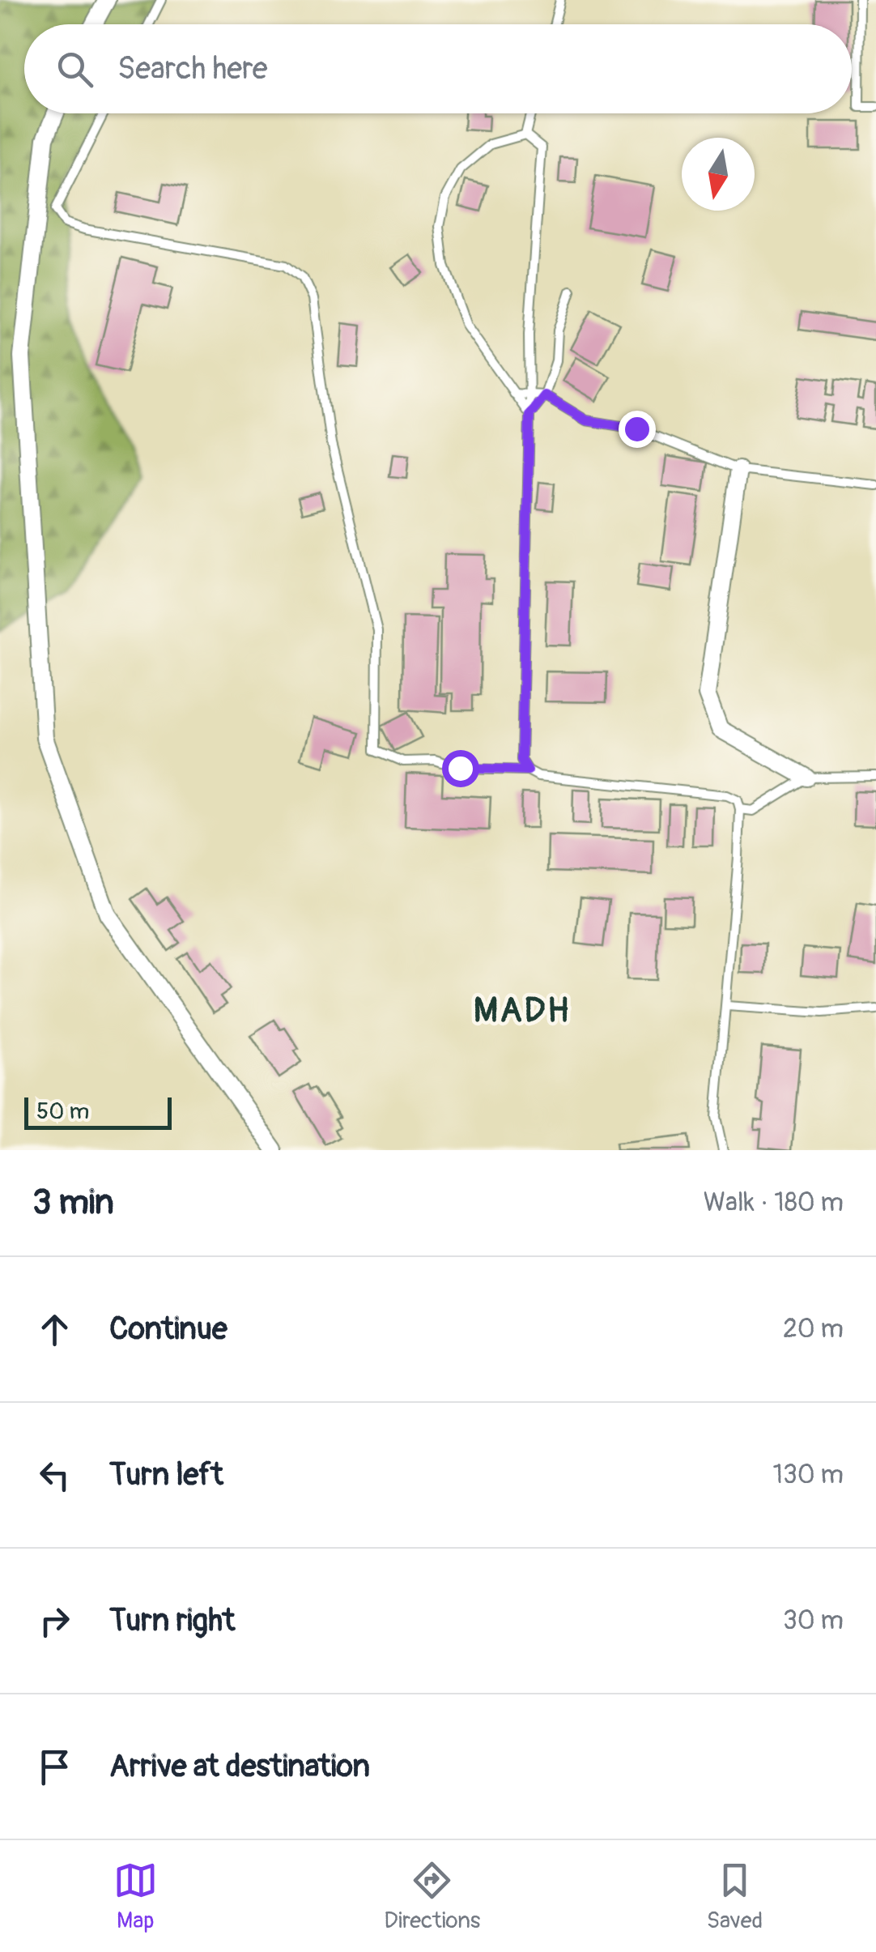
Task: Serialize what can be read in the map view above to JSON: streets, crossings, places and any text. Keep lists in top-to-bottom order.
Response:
{
  "districts": ["MADH"],
  "scale_bar": "50 m",
  "north": "bottom",
  "page": {
    "search": "Search here",
    "scale": "50 m",
    "heading": ["3 min", "Walk · 180 m"],
    "list": [
      ["Continue", "20 m"],
      ["Turn left", "130 m"],
      ["Turn right", "30 m"],
      "Arrive at destination"
    ],
    "nav": ["Map", "Directions", "Saved"]
  }
}
